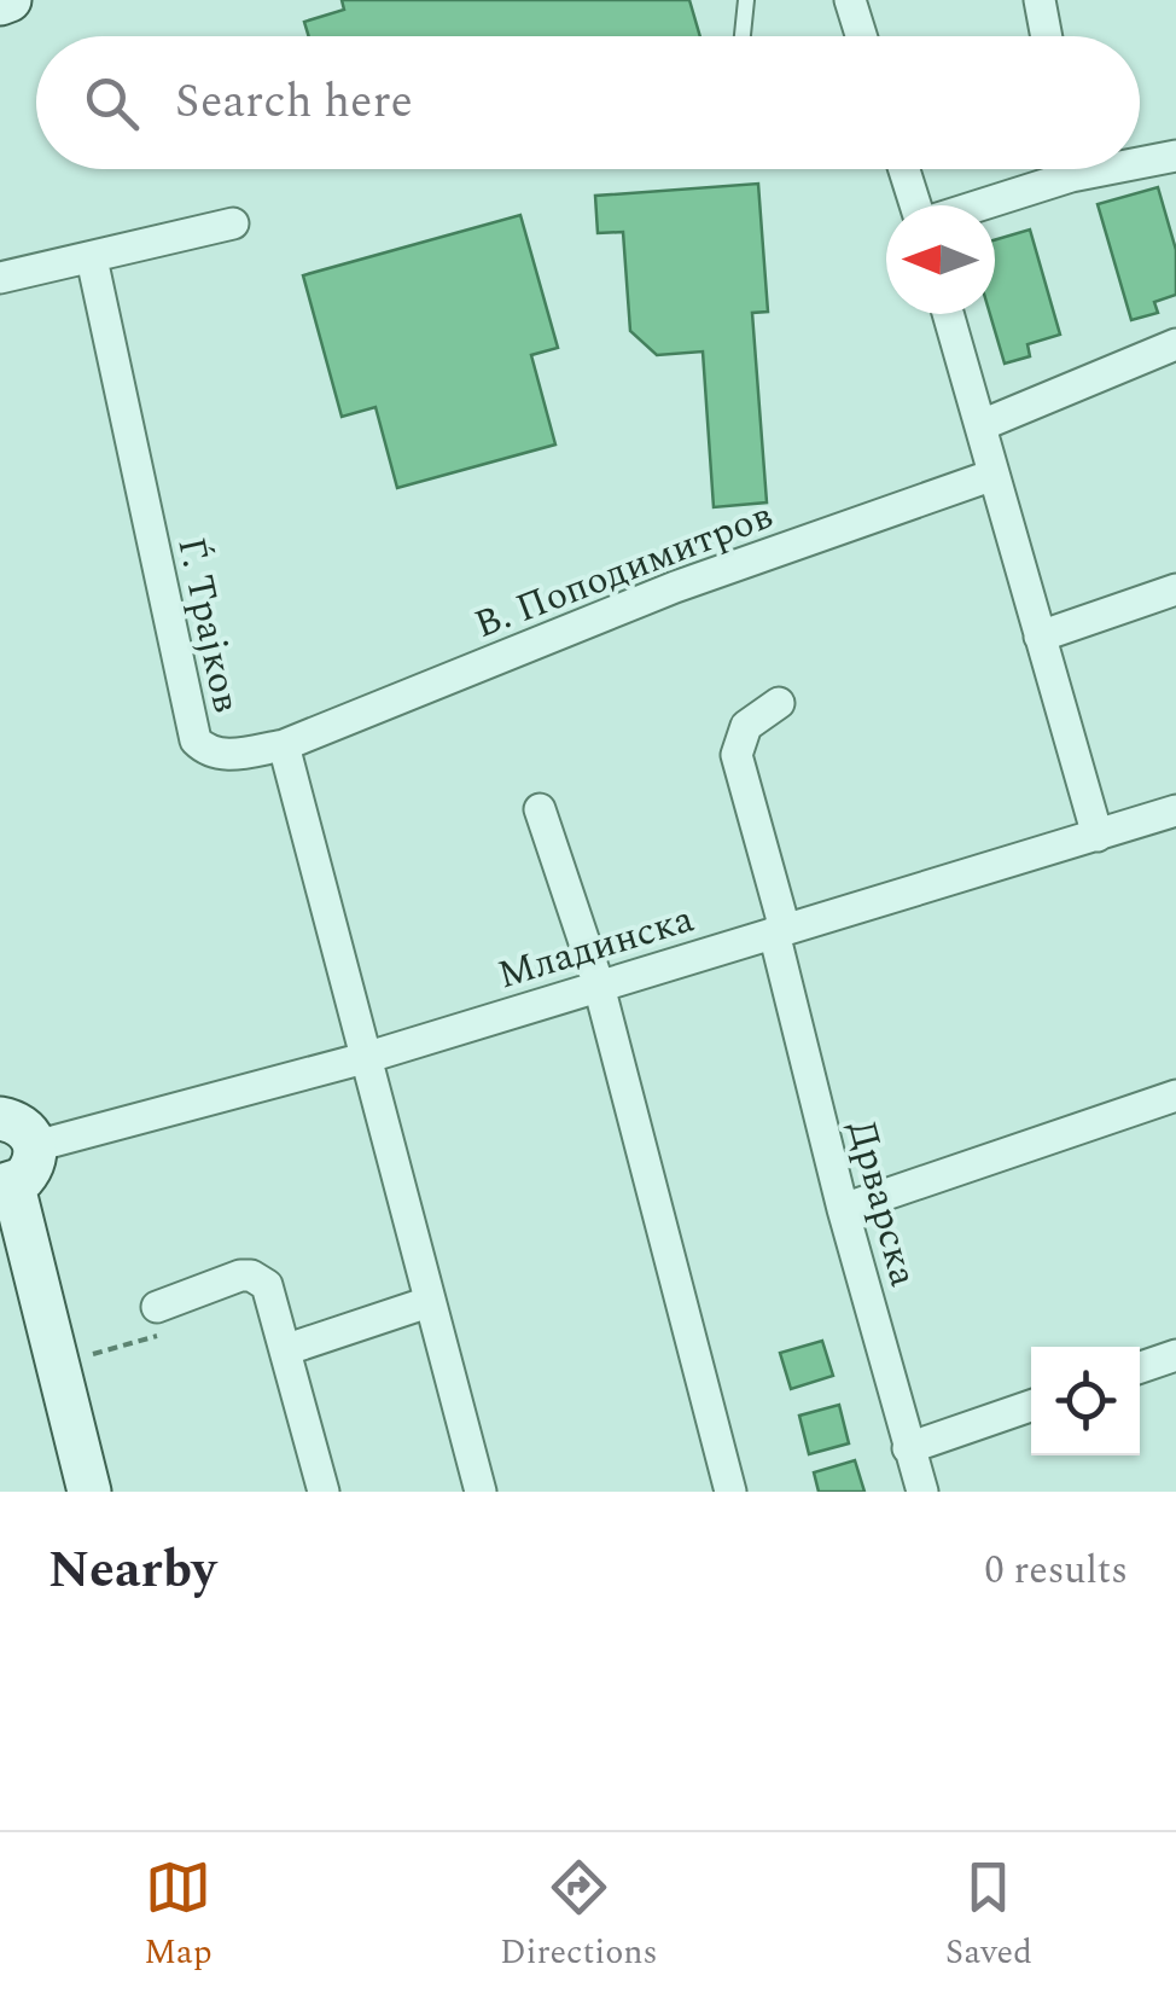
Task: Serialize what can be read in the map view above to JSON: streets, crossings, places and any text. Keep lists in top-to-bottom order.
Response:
{
  "streets": {
    "street": [
      "В. Поподимитров",
      "Ѓ. Трајков",
      "Младинска",
      "Дрварска"
    ]
  },
  "crossings": [
    ["В. Поподимитров", "Ѓ. Трајков"],
    ["Ѓ. Трајков", "Младинска"],
    ["Младинска", "Дрварска"]
  ],
  "north": "left",
  "page": {
    "search": "Search here",
    "heading": ["Nearby", "0 results"],
    "nav": ["Map", "Directions", "Saved"]
  }
}
